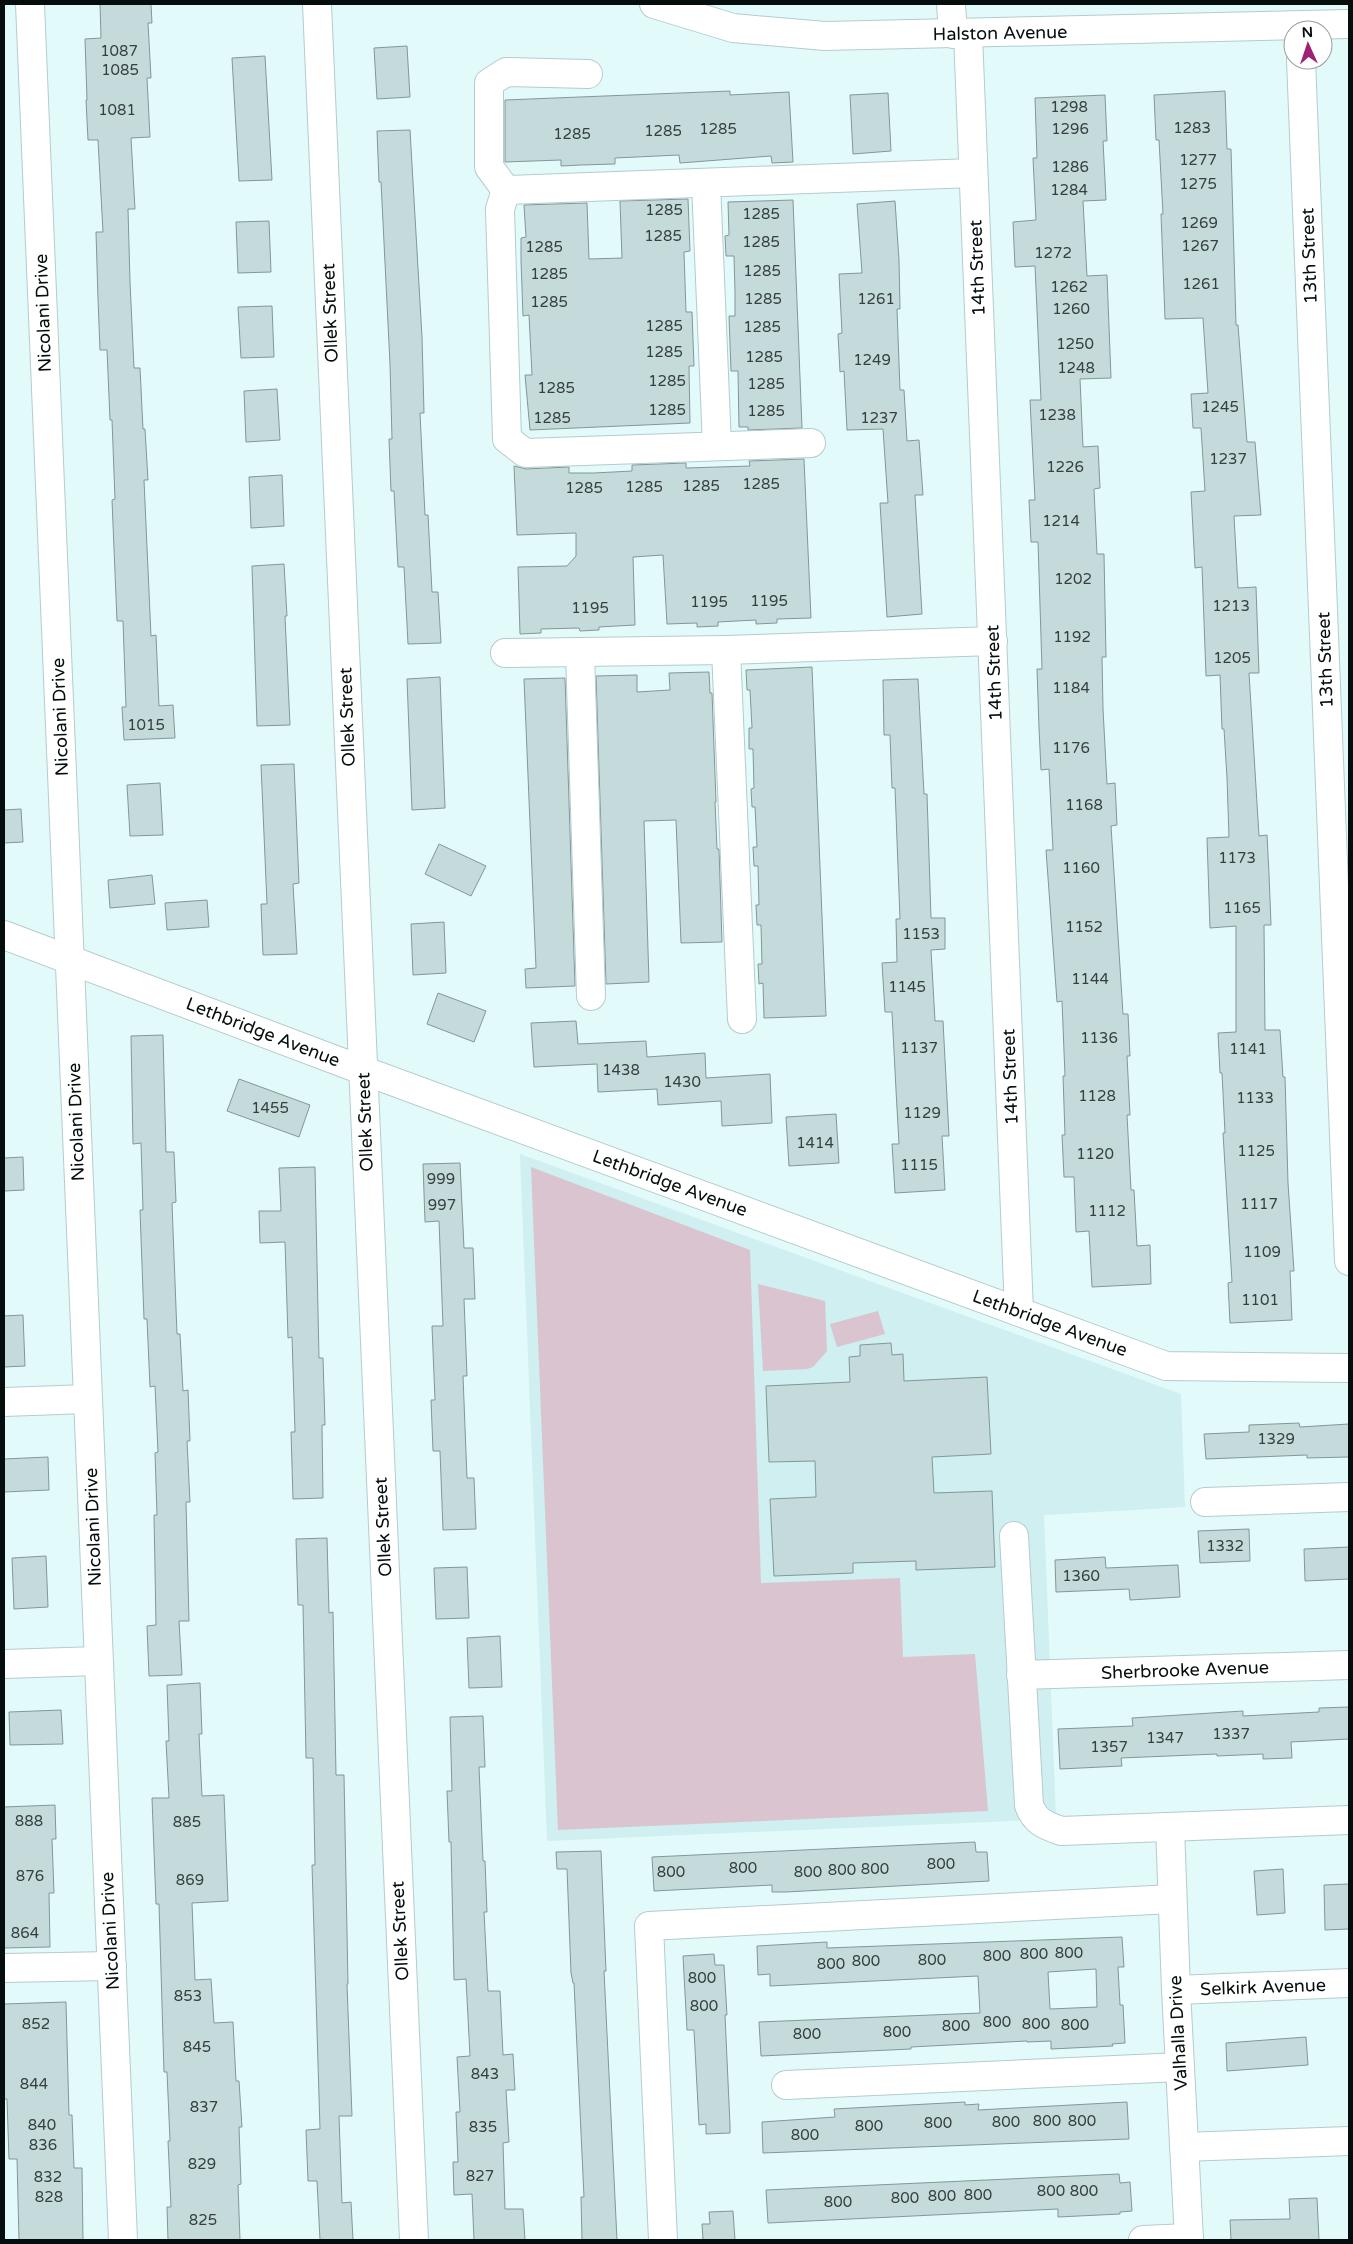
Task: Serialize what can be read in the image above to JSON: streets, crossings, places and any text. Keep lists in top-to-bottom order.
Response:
{
  "streets": {
    "street": [
      "Halston Avenue",
      "13th Street",
      "14th Street",
      "Nicolani Drive",
      "Ollek Street",
      "Lethbridge Avenue",
      "Sherbrooke Avenue",
      "Selkirk Avenue",
      "Valhalla Drive"
    ]
  },
  "crossings": [
    ["Halston Avenue", "14th Street"],
    ["14th Street", "Lethbridge Avenue"],
    ["Nicolani Drive", "Lethbridge Avenue"],
    ["Ollek Street", "Lethbridge Avenue"],
    ["Selkirk Avenue", "Valhalla Drive"]
  ],
  "house_numbers": [
    "1087",
    "1085",
    "1298",
    "1081",
    "1283",
    "1285",
    "1296",
    "1285",
    "1285",
    "1277",
    "1286",
    "1275",
    "1284",
    "1285",
    "1285",
    "1269",
    "1285",
    "1285",
    "1267",
    "1285",
    "1272",
    "1285",
    "1285",
    "1261",
    "1262",
    "1285",
    "1261",
    "1285",
    "1260",
    "1285",
    "1285",
    "1250",
    "1285",
    "1285",
    "1249",
    "1248",
    "1285",
    "1285",
    "1285",
    "1245",
    "1285",
    "1285",
    "1238",
    "1285",
    "1237",
    "1237",
    "1226",
    "1285",
    "1285",
    "1285",
    "1285",
    "1214",
    "1202",
    "1195",
    "1195",
    "1213",
    "1195",
    "1192",
    "1205",
    "1184",
    "1015",
    "1176",
    "1168",
    "1173",
    "1160",
    "1165",
    "1152",
    "1153",
    "1144",
    "1145",
    "1136",
    "1137",
    "1141",
    "1438",
    "1430",
    "1128",
    "1133",
    "1455",
    "1129",
    "1414",
    "1125",
    "1120",
    "1115",
    "999",
    "1117",
    "997",
    "1112",
    "1109",
    "1101",
    "1329",
    "1332",
    "1360",
    "1337",
    "1347",
    "1357",
    "888",
    "885",
    "800",
    "800",
    "800",
    "800",
    "800",
    "800",
    "876",
    "869",
    "864",
    "800",
    "800",
    "800",
    "800",
    "800",
    "800",
    "800",
    "853",
    "800",
    "800",
    "852",
    "800",
    "800",
    "800",
    "800",
    "800",
    "845",
    "843",
    "844",
    "837",
    "800",
    "800",
    "800",
    "800",
    "840",
    "800",
    "835",
    "800",
    "836",
    "829",
    "827",
    "832",
    "800",
    "800",
    "800",
    "800",
    "828",
    "800",
    "800",
    "825"
  ],
  "north": "top"
}
